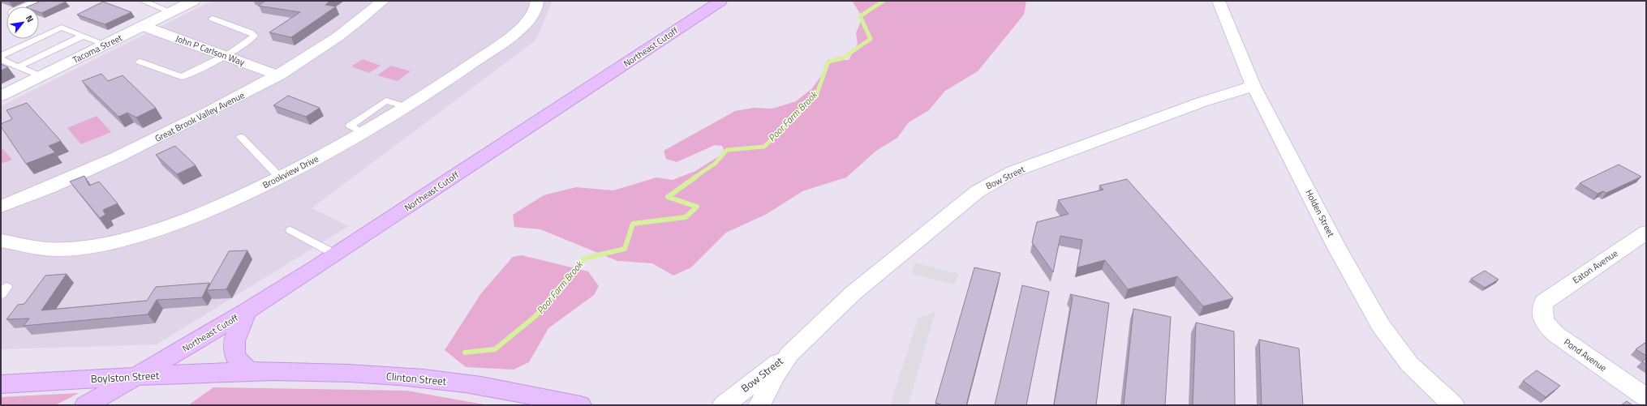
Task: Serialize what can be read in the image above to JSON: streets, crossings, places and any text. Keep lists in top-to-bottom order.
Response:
{
  "streets": {
    "main road": ["Northeast Cutoff", "Boylston Street", "Clinton Street"],
    "street": [
      "Tacoma Street",
      "John P Carlson Way",
      "Great Brook Valley Avenue",
      "Brookview Drive",
      "Bow Street",
      "Holden Street",
      "Eaton Avenue",
      "Pond Avenue"
    ]
  },
  "crossings": [
    ["Northeast Cutoff", "Boylston Street"],
    ["Tacoma Street", "John P Carlson Way"],
    ["John P Carlson Way", "Great Brook Valley Avenue"],
    ["Bow Street", "Holden Street"],
    ["Eaton Avenue", "Pond Avenue"],
    ["Boylston Street", "Clinton Street"]
  ],
  "water": ["Poor Farm Brook"],
  "north": "top right"
}
